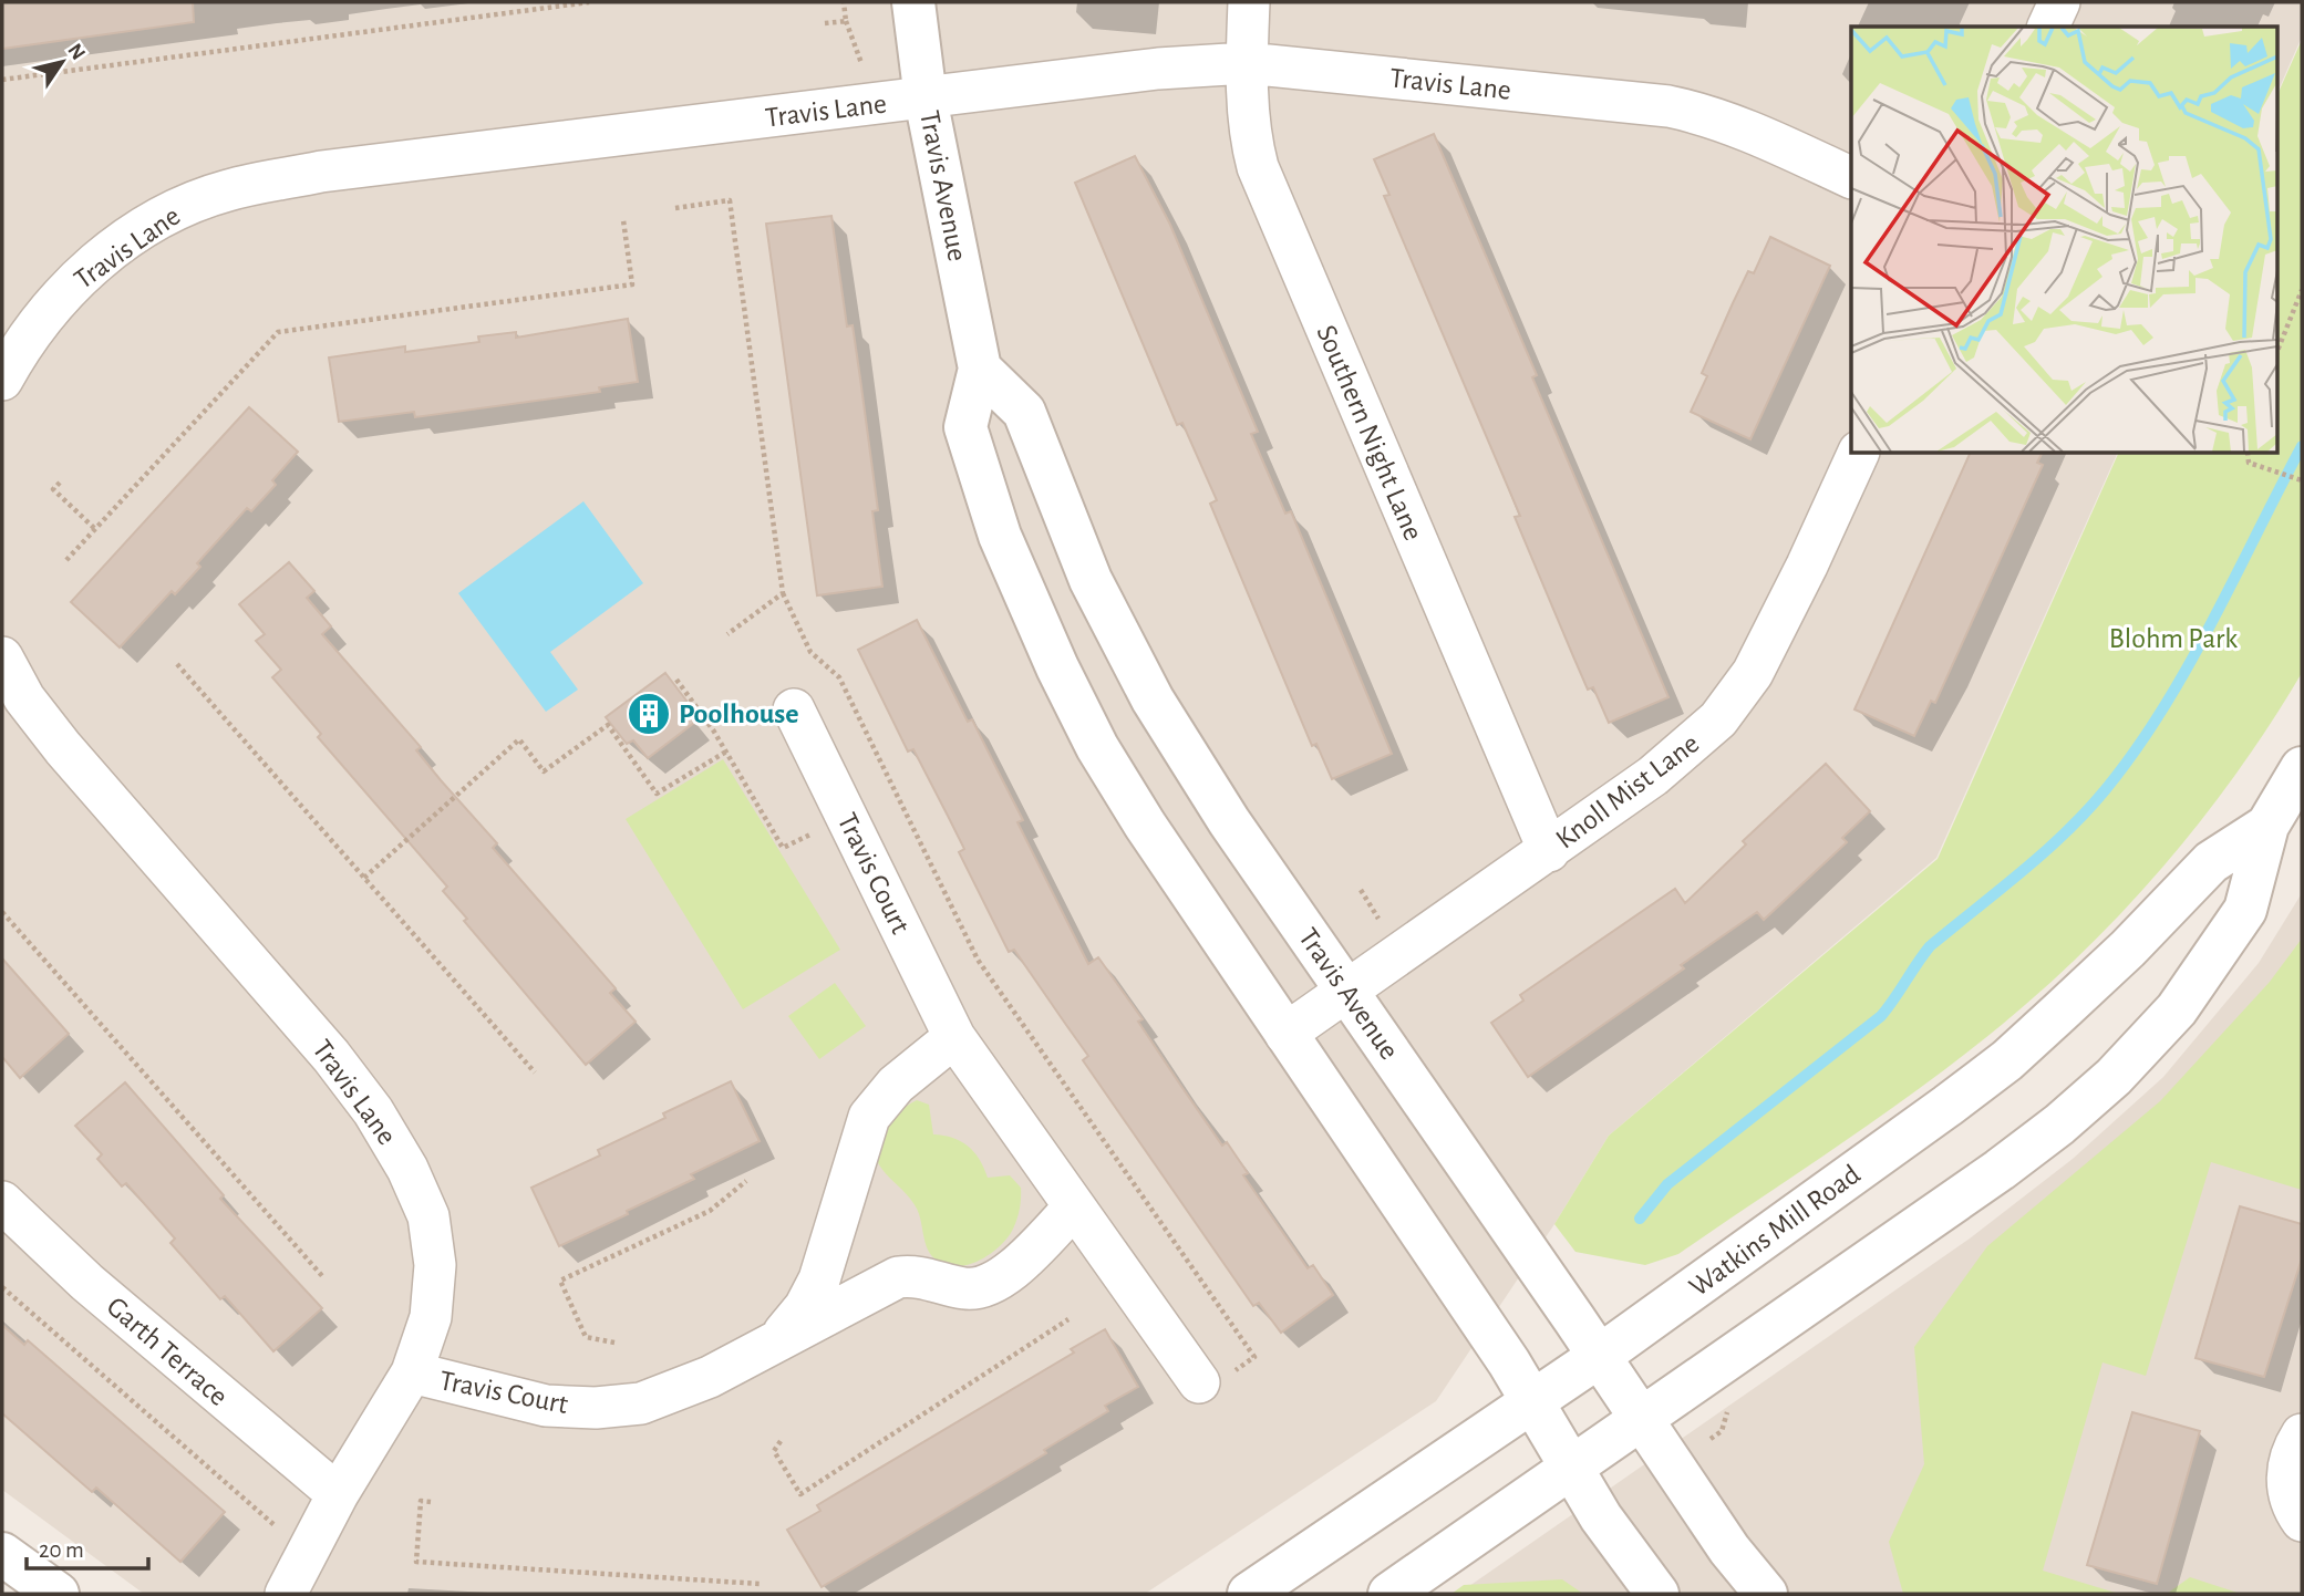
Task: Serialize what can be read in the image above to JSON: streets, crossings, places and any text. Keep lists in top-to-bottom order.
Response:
{
  "streets": {
    "street": [
      "Travis Lane",
      "Travis Avenue",
      "Southern Night Lane",
      "Knoll Mist Lane",
      "Travis Court",
      "Watkins Mill Road",
      "Garth Terrace"
    ]
  },
  "crossings": [
    ["Travis Lane", "Travis Avenue"],
    ["Travis Lane", "Southern Night Lane"],
    ["Travis Lane", "Travis Court"],
    ["Travis Lane", "Garth Terrace"],
    ["Travis Avenue", "Knoll Mist Lane"],
    ["Travis Avenue", "Watkins Mill Road"],
    ["Southern Night Lane", "Knoll Mist Lane"]
  ],
  "parks": ["Blohm Park"],
  "places": {
    "building": ["Poolhouse"]
  },
  "scale_bar": "20 m",
  "north": "top right"
}
